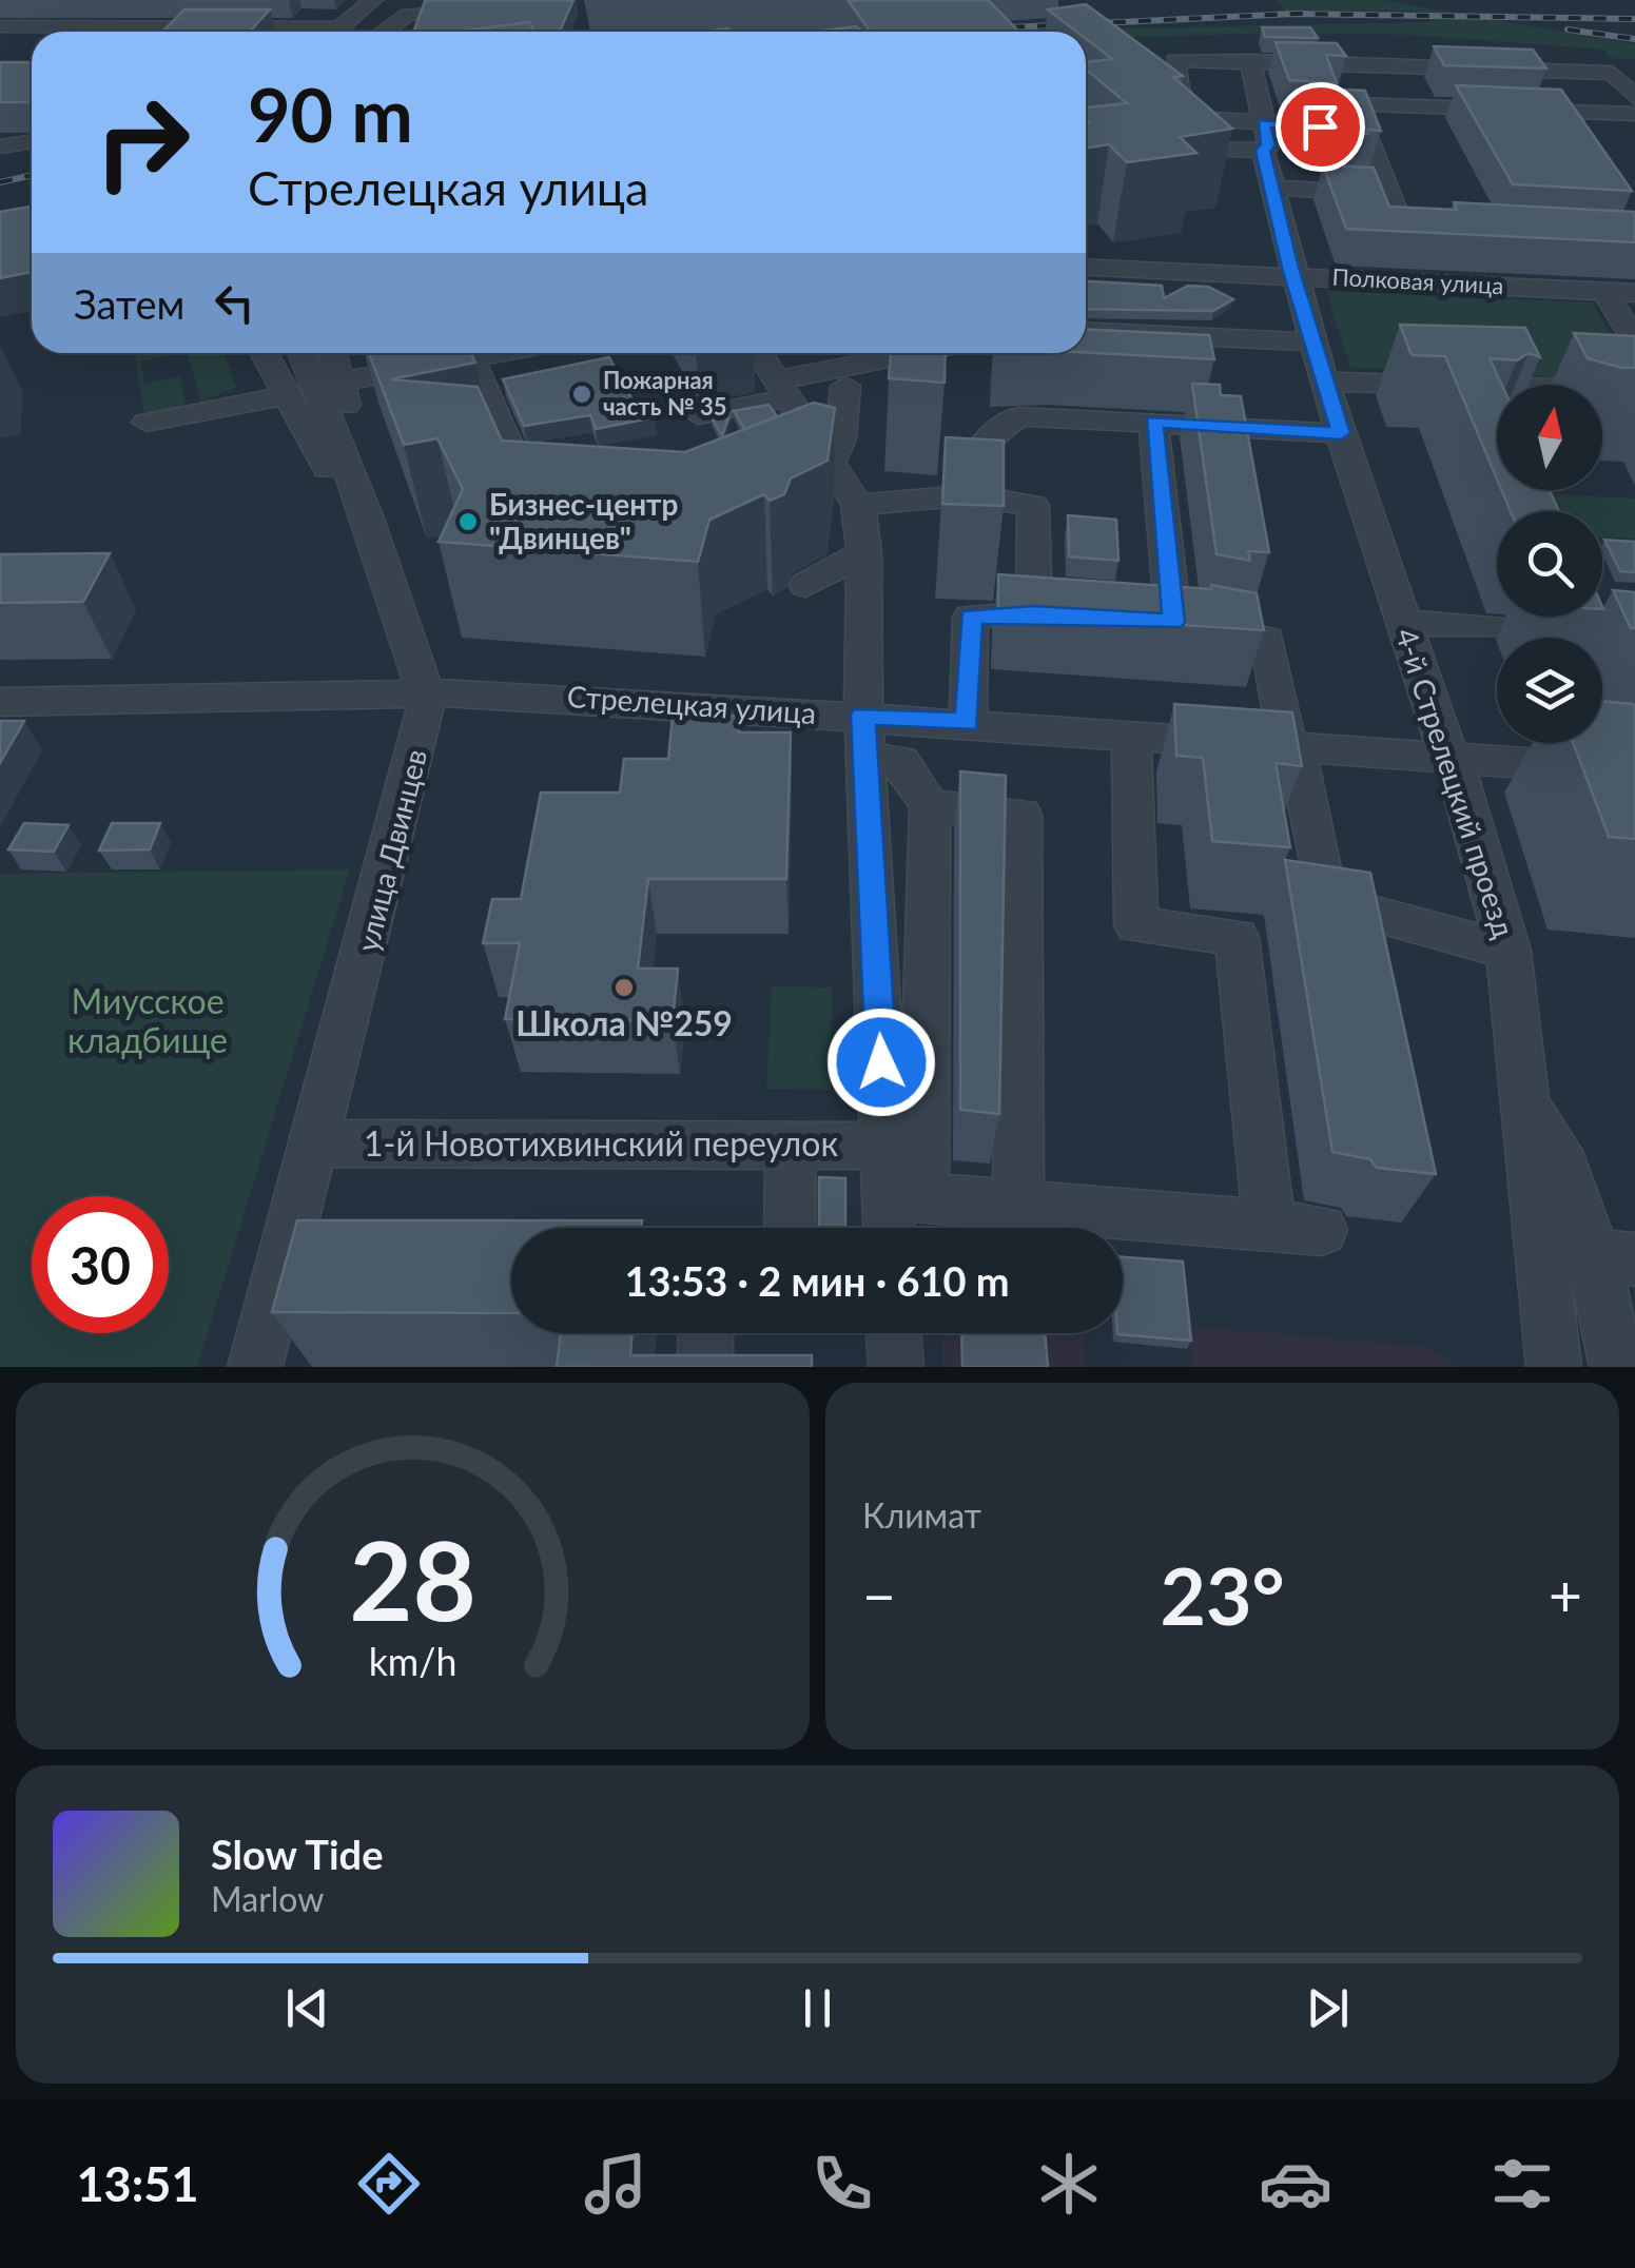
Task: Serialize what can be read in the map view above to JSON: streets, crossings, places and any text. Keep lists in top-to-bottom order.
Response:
{
  "streets": {
    "street": [
      "Полковая улица",
      "Стрелецкая улица",
      "4-й Стрелецкий проезд",
      "улица Двинцев",
      "1-й Новотихвинский переулок"
    ]
  },
  "crossings": [
    ["Полковая улица", "4-й Стрелецкий проезд"],
    ["Стрелецкая улица", "4-й Стрелецкий проезд"],
    ["Стрелецкая улица", "улица Двинцев"],
    ["улица Двинцев", "1-й Новотихвинский переулок"]
  ],
  "parks": ["Миусское кладбище"],
  "places": ["Пожарная часть № 35", "Бизнес-центр \"Двинцев\"", "Школа №259"],
  "north": "top",
  "page": {
    "turn": ["90 m", "Стрелецкая улица"],
    "then": "Затем",
    "limit": "30",
    "trip": "13:53 · 2 мин · 610 m",
    "tile": "Климат",
    "heat": ["−", "23°", "+"],
    "song": ["Slow Tide", "Marlow"],
    "tabs": "13:51",
    "gauge": ["28", "km/h"]
  }
}
